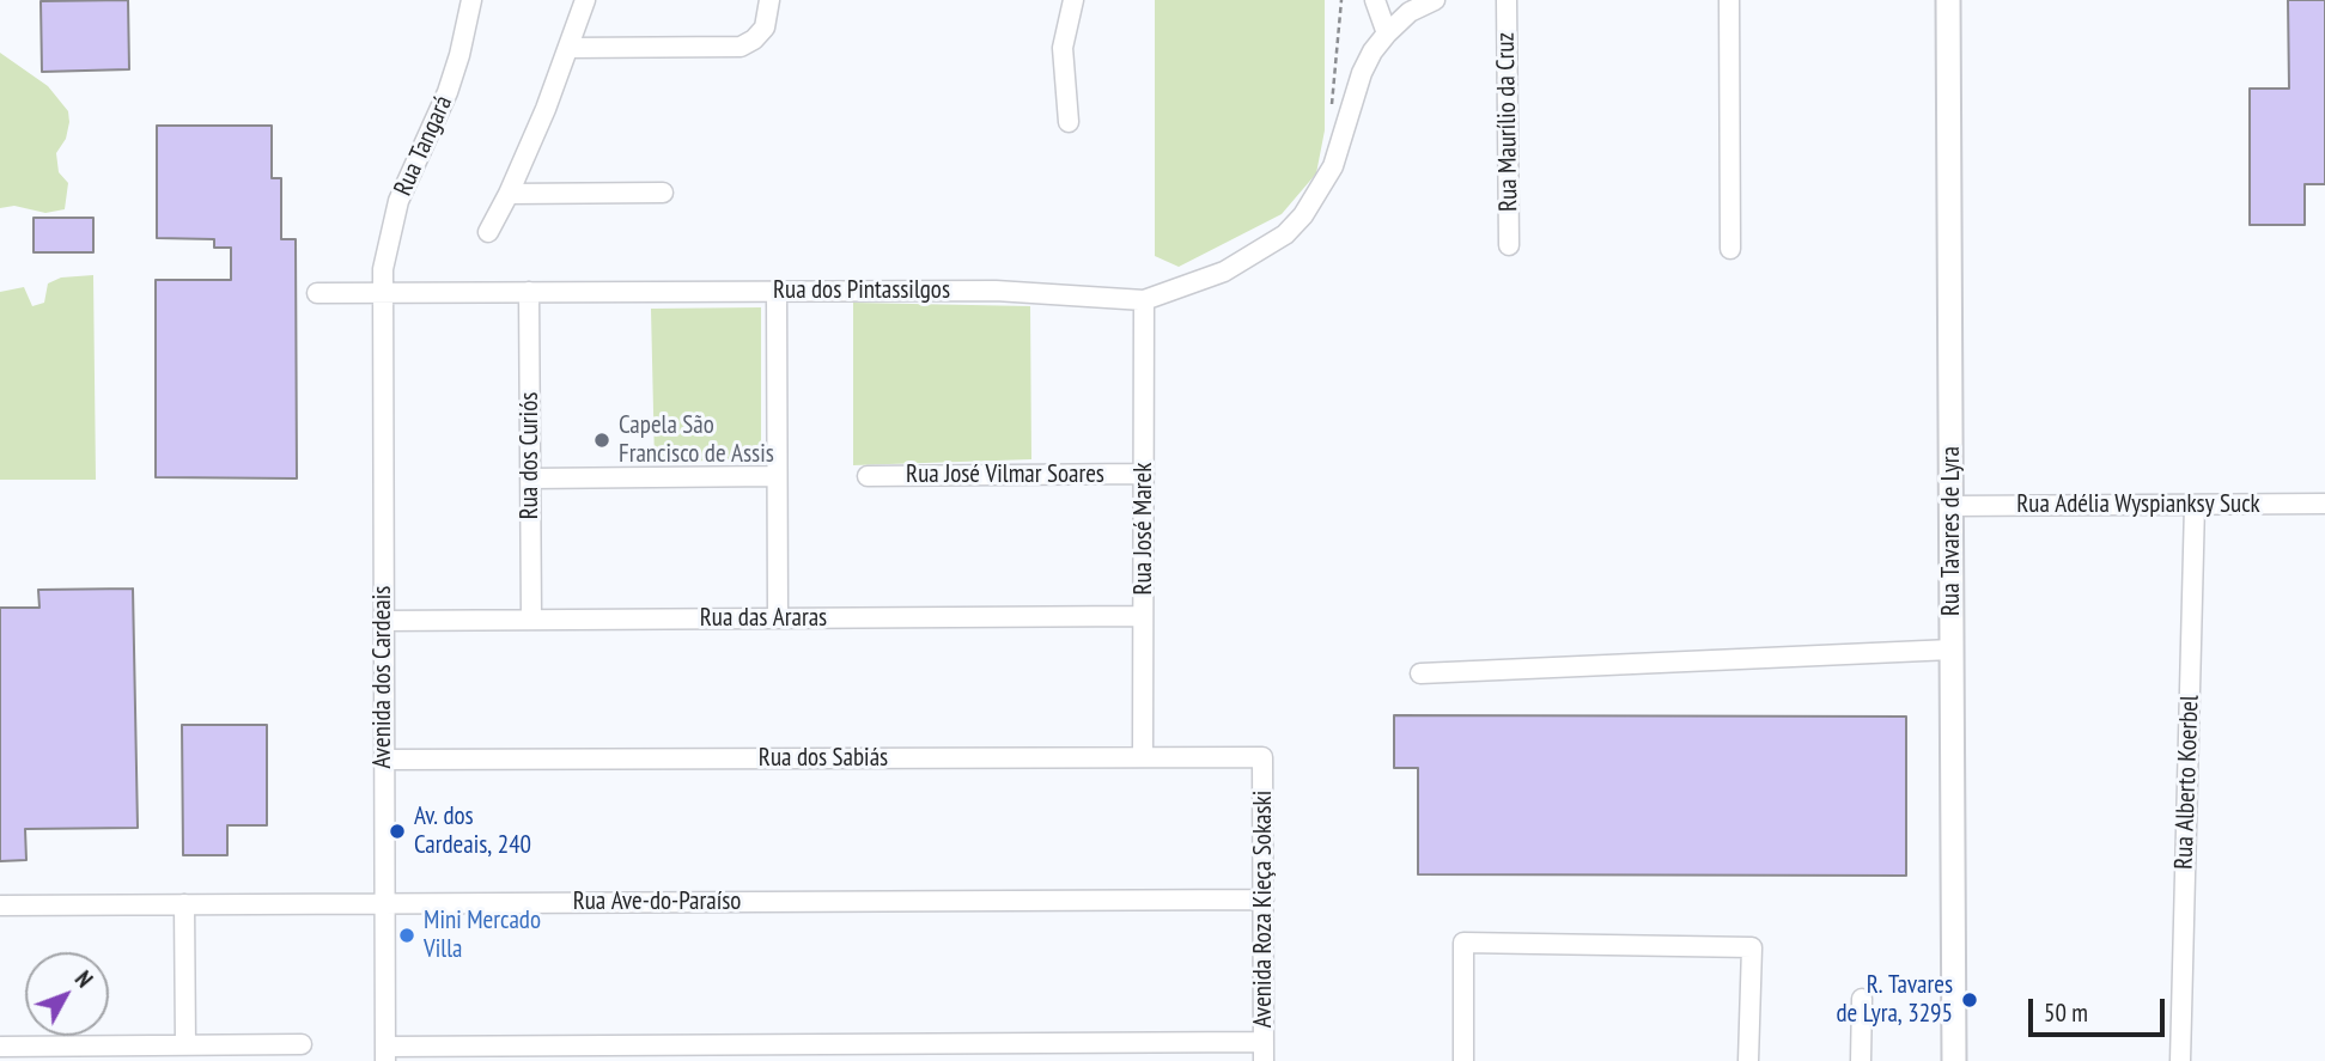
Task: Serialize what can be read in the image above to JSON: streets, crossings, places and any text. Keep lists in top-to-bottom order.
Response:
{
  "streets": {
    "main road": ["Rua Tavares de Lyra"],
    "street": [
      "Rua Maurílio da Cruz",
      "Rua Tangará",
      "Rua dos Pintassilgos",
      "Rua dos Curiós",
      "Rua José Vilmar Soares",
      "Rua Adélia Wyspianksy Suck",
      "Rua José Marek",
      "Rua das Araras",
      "Avenida dos Cardeais",
      "Rua dos Sabiás",
      "Rua Alberto Koerbel",
      "Rua Ave-do-Paraíso",
      "Avenida Roza Kieça Sokaski"
    ]
  },
  "crossings": [
    ["Rua Tangará", "Rua dos Pintassilgos"],
    ["Rua Tangará", "Avenida dos Cardeais"],
    ["Rua dos Pintassilgos", "Rua dos Curiós"],
    ["Rua dos Pintassilgos", "Rua José Marek"],
    ["Rua dos Pintassilgos", "Avenida dos Cardeais"],
    ["Rua dos Curiós", "Rua das Araras"],
    ["Rua José Vilmar Soares", "Rua José Marek"],
    ["Rua Adélia Wyspianksy Suck", "Rua Tavares de Lyra"],
    ["Rua Adélia Wyspianksy Suck", "Rua Alberto Koerbel"],
    ["Rua José Marek", "Rua das Araras"],
    ["Rua José Marek", "Rua dos Sabiás"],
    ["Rua das Araras", "Avenida dos Cardeais"],
    ["Avenida dos Cardeais", "Rua dos Sabiás"],
    ["Avenida dos Cardeais", "Rua Ave-do-Paraíso"],
    ["Rua dos Sabiás", "Avenida Roza Kieça Sokaski"],
    ["Rua Ave-do-Paraíso", "Avenida Roza Kieça Sokaski"]
  ],
  "places": [
    "Capela São Francisco de Assis",
    "Av. dos Cardeais, 240",
    "Mini Mercado Villa",
    "R. Tavares de Lyra, 3295"
  ],
  "scale_bar": "50 m",
  "north": "top right"
}
